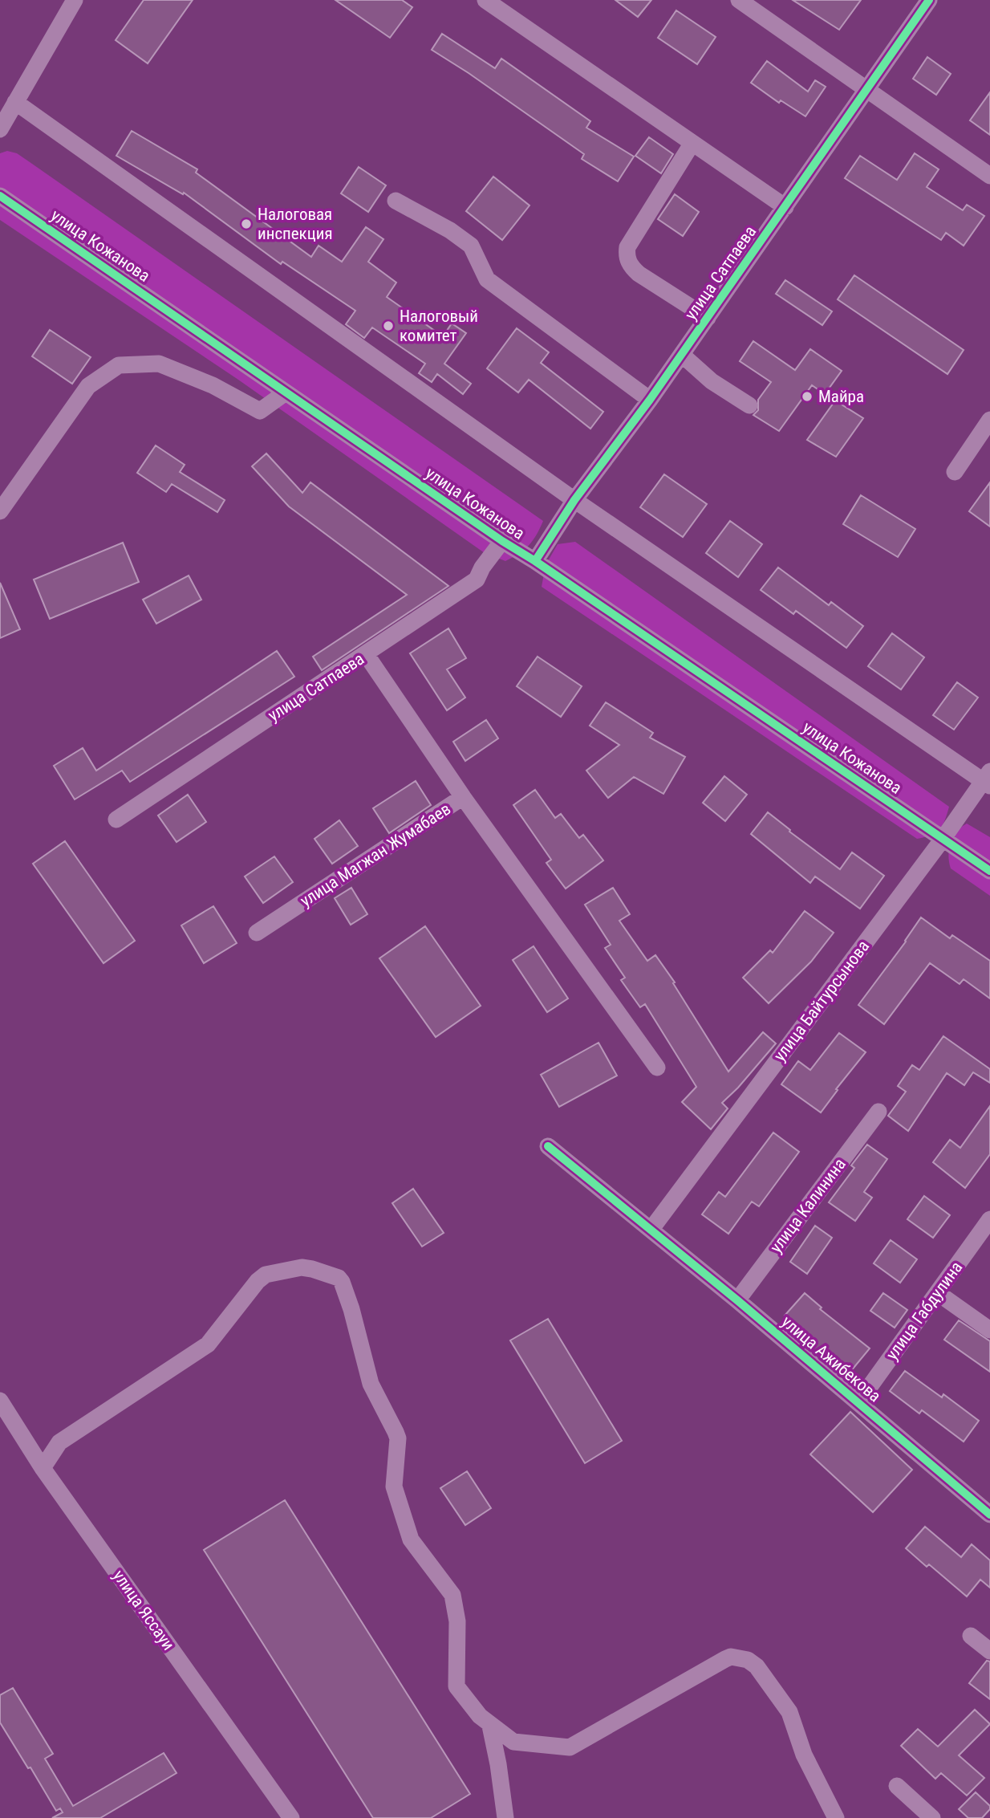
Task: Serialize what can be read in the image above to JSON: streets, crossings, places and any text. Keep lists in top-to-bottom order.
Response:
{
  "streets": {
    "street": [
      "улица Кожанова",
      "улица Сатпаева",
      "улица Магжан Жумабаев",
      "улица Байтурсынова",
      "улица Калинина",
      "улица Габдулина",
      "улица Ажибекова",
      "улица Яссауи"
    ]
  },
  "crossings": [
    ["улица Кожанова", "улица Сатпаева"],
    ["улица Кожанова", "улица Байтурсынова"],
    ["улица Сатпаева", "улица Магжан Жумабаев"],
    ["улица Байтурсынова", "улица Ажибекова"],
    ["улица Калинина", "улица Ажибекова"],
    ["улица Габдулина", "улица Ажибекова"]
  ],
  "places": ["Налоговая инспекция", "Налоговый комитет", "Майра"]
}
